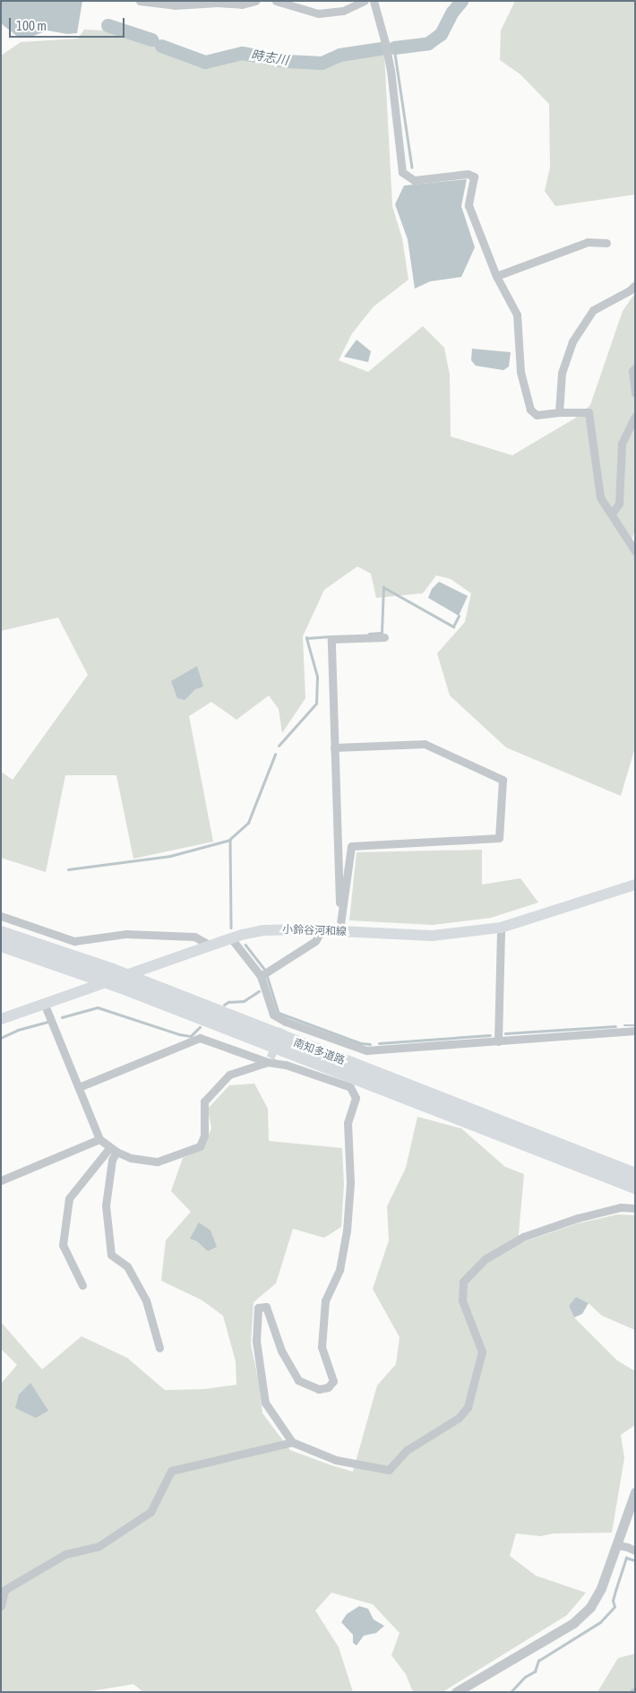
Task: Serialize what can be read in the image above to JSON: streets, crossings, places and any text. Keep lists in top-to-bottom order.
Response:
{
  "streets": {
    "highway": ["南知多道路"],
    "main road": ["小鈴谷河和線"]
  },
  "water": ["時志川"],
  "scale_bar": "100 m"
}
